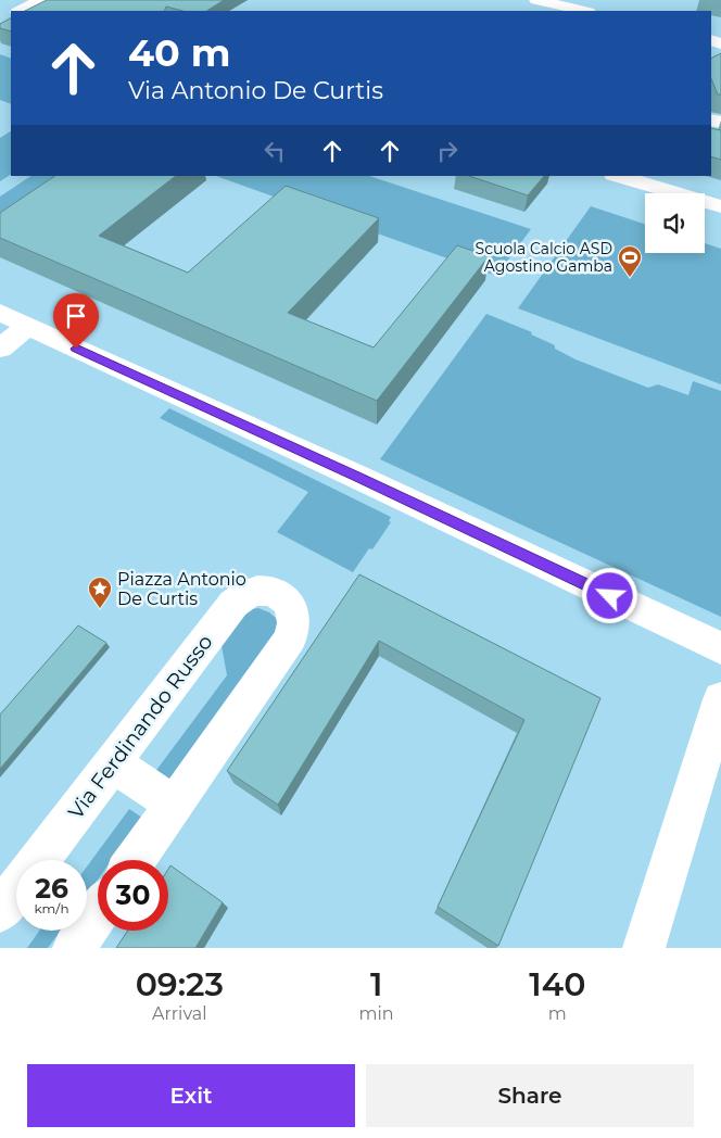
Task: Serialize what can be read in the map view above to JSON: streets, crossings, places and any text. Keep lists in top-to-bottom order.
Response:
{
  "streets": {
    "street": ["Via Ferdinando Russo"]
  },
  "places": {
    "sports": ["Scuola Calcio ASD Agostino Gamba"],
    "place": ["Piazza Antonio De Curtis"]
  },
  "page": {
    "turn": ["40 m", "Via Antonio De Curtis"],
    "speed": "26 km/h",
    "limit": "30",
    "eta": [
      "09:23",
      "Arrival",
      "1",
      "min",
      "140",
      "m"
    ],
    "buttons": ["Exit", "Share"]
  }
}
